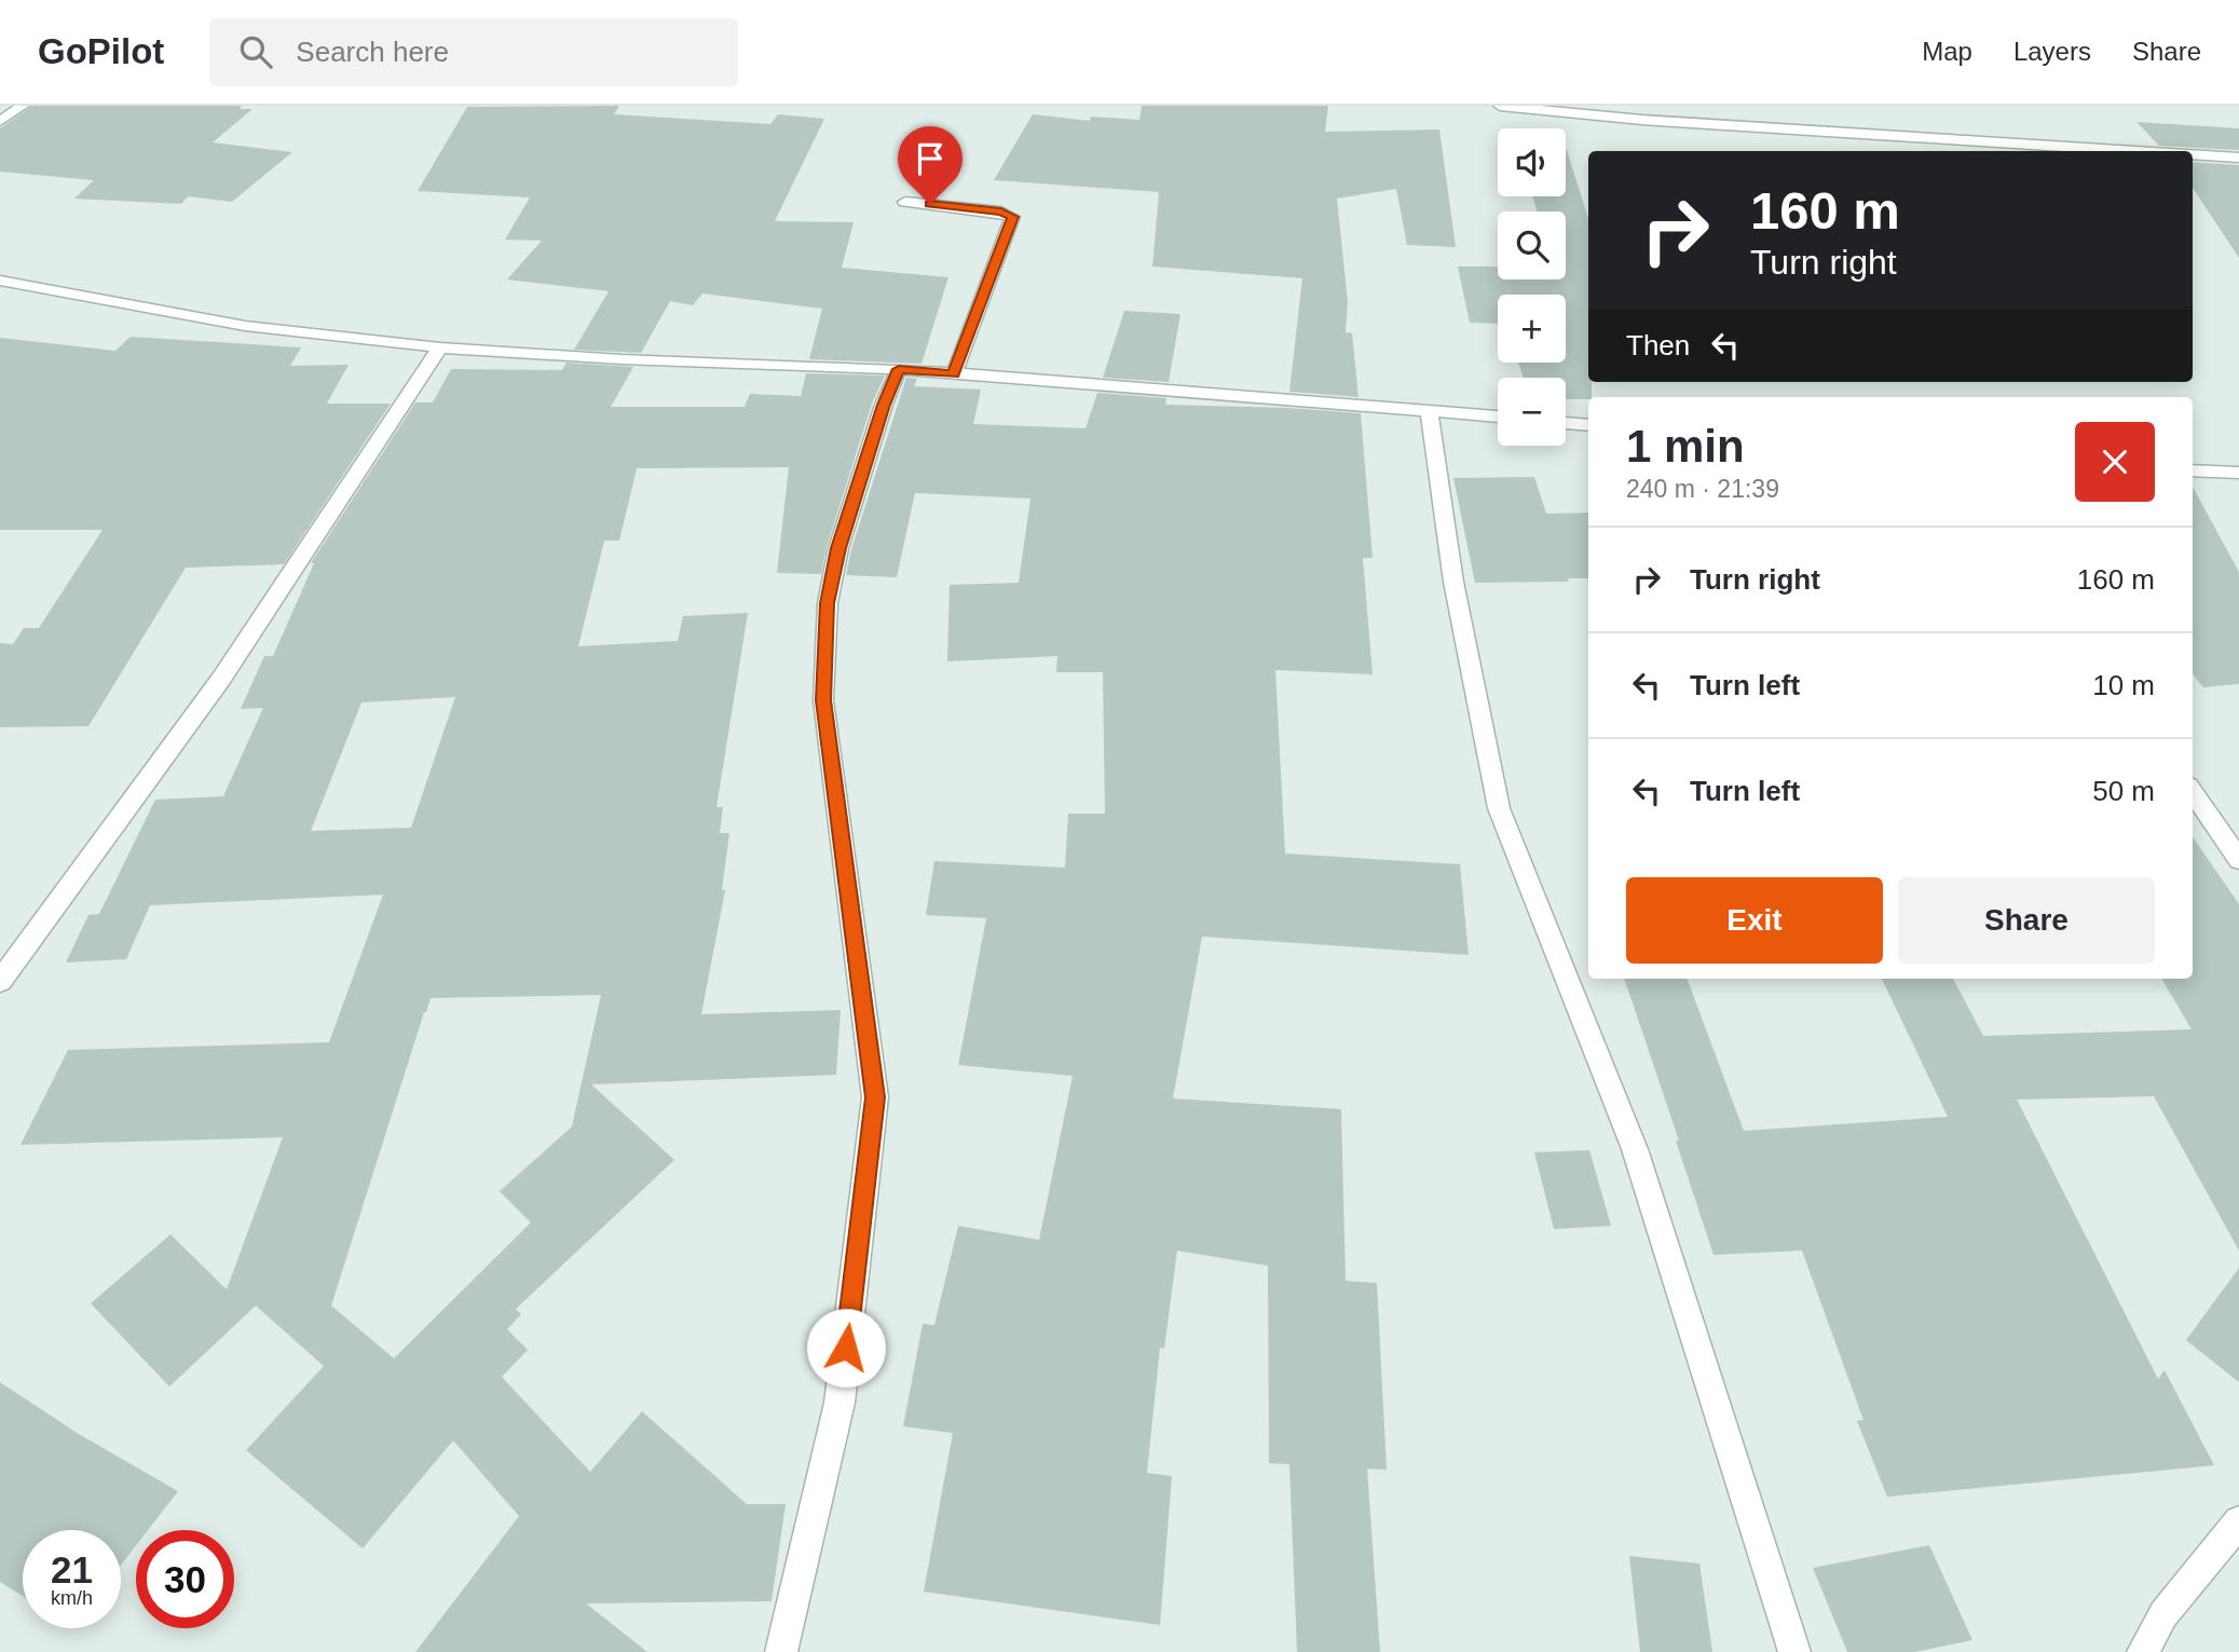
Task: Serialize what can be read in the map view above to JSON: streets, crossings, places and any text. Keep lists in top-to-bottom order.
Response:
{
  "page": {
    "header": "GoPilot",
    "search": "Search here",
    "nav": ["Map", "Layers", "Share"],
    "map_buttons": ["+", "−"],
    "turn": ["160 m", "Turn right"],
    "then": "Then",
    "heading": ["1 min", "240 m · 21:39"],
    "list": [
      {
        "name": "Turn right",
        "value": "160 m"
      },
      {
        "name": "Turn left",
        "value": "10 m"
      },
      {
        "name": "Turn left",
        "value": "50 m"
      }
    ],
    "buttons": ["Exit", "Share"],
    "speed": "21 km/h",
    "limit": "30"
  }
}
